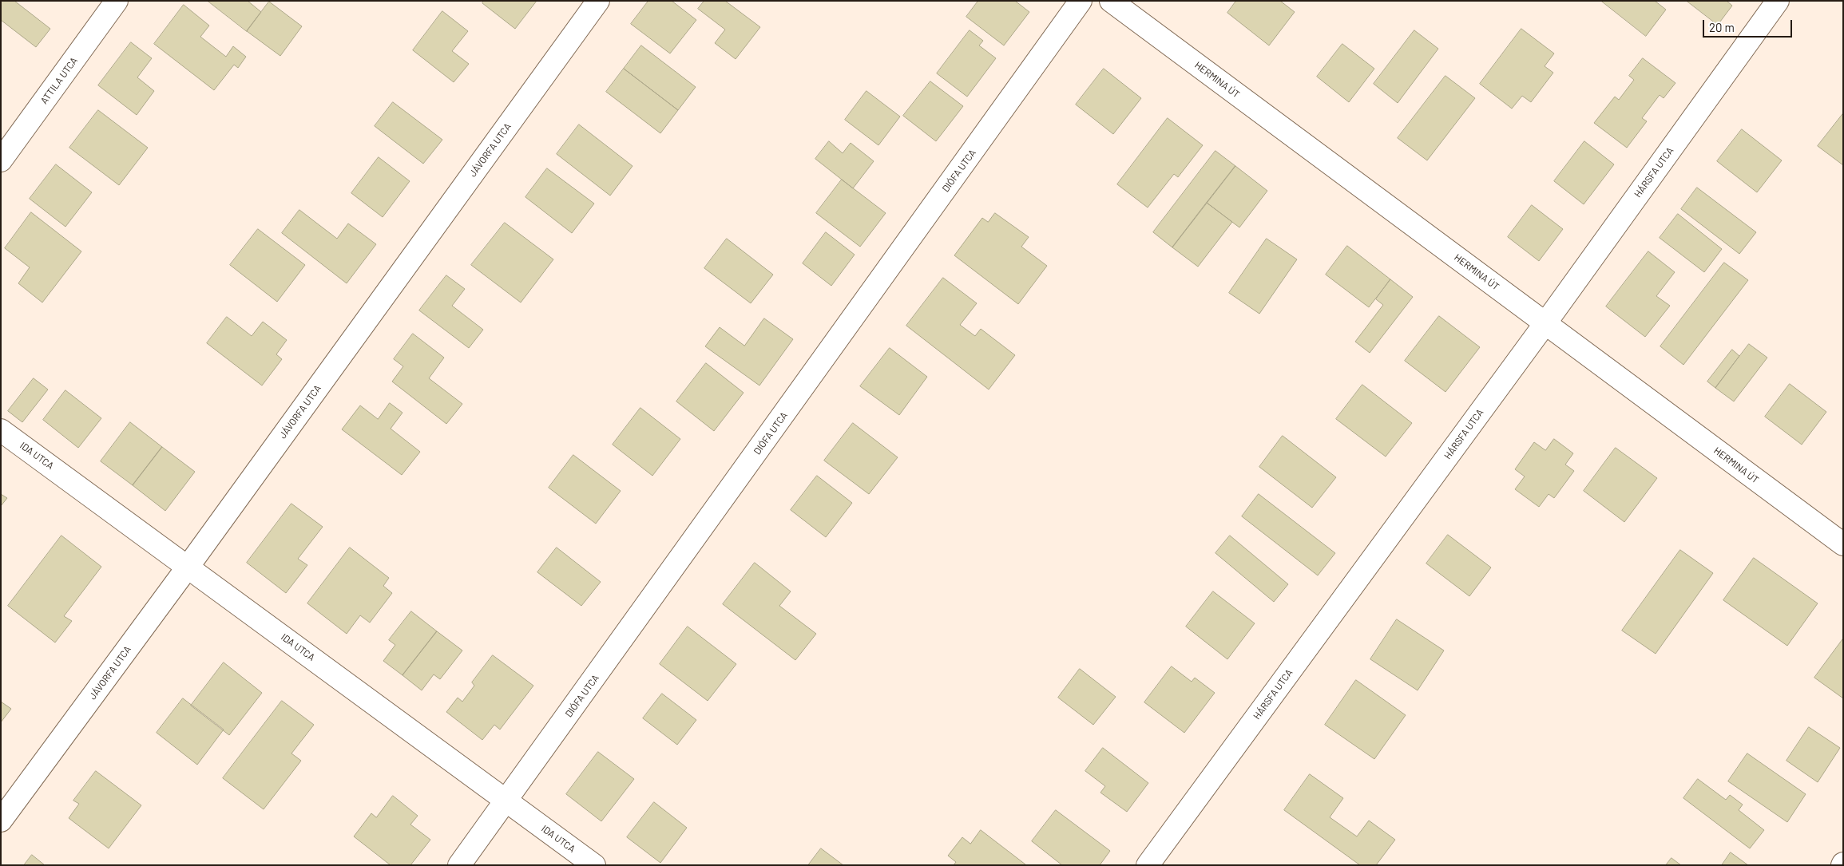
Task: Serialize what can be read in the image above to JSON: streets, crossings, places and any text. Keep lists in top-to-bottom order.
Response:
{
  "streets": {
    "street": [
      "HERMINA ÚT",
      "ATTILA UTCA",
      "JÁVORFA UTCA",
      "DIÓFA UTCA",
      "HÁRSFA UTCA",
      "IDA UTCA"
    ]
  },
  "crossings": [
    ["HERMINA ÚT", "HÁRSFA UTCA"],
    ["JÁVORFA UTCA", "IDA UTCA"],
    ["DIÓFA UTCA", "IDA UTCA"]
  ],
  "scale_bar": "20 m"
}
